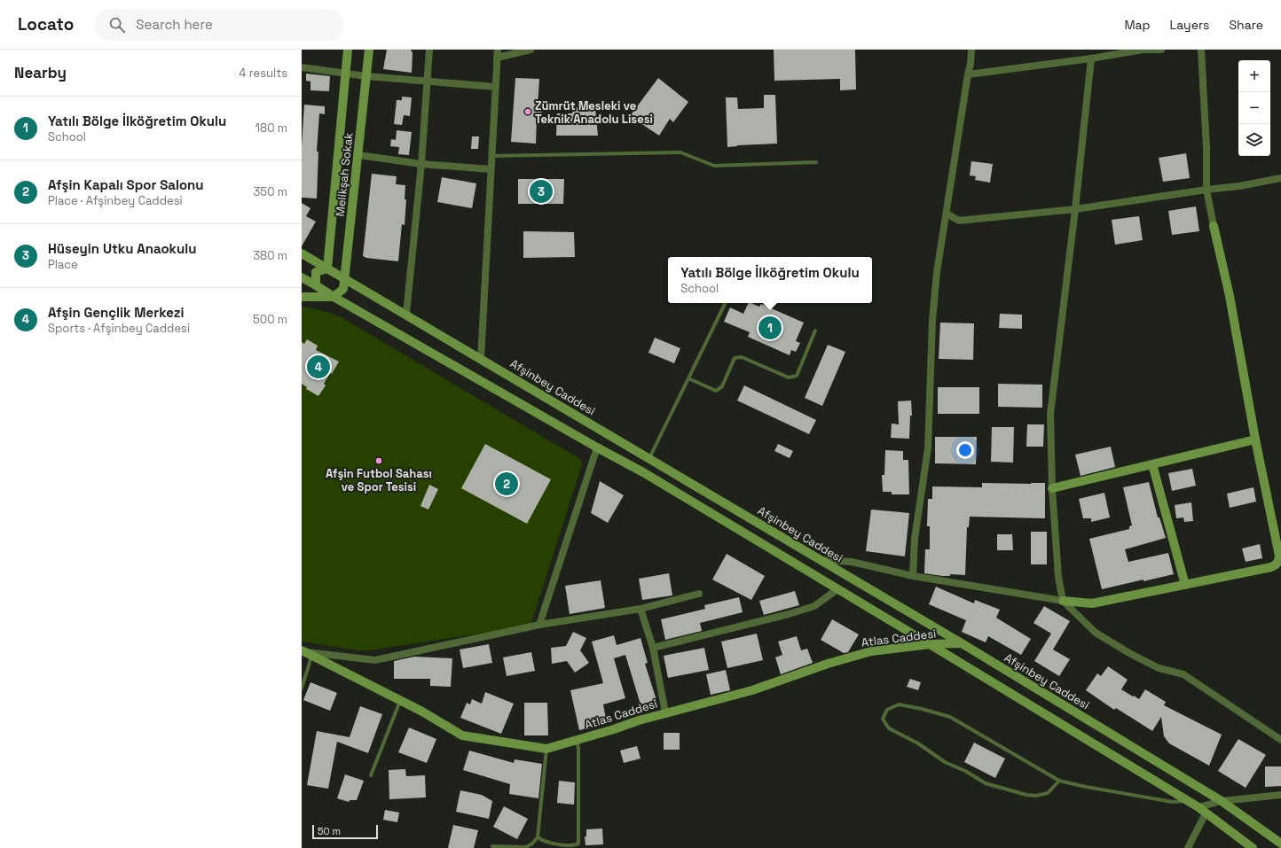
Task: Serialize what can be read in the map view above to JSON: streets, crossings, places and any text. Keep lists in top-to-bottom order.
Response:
{
  "streets": {
    "main road": ["Melikşah Sokak", "Afşinbey Caddesi", "Atlas Caddesi"]
  },
  "crossings": [
    ["Melikşah Sokak", "Afşinbey Caddesi"],
    ["Afşinbey Caddesi", "Atlas Caddesi"]
  ],
  "places": ["Zümrüt Mesleki ve Teknik Anadolu Lisesi", "Afşin Futbol Sahası ve Spor Tesisi"],
  "scale_bar": "50 m",
  "page": {
    "header": "Locato",
    "search": "Search here",
    "nav": ["Map", "Layers", "Share"],
    "heading": ["Nearby", "4 results"],
    "map_buttons": ["+", "−"],
    "list": [
      {
        "mark": "1",
        "name": "Yatılı Bölge İlköğretim Okulu",
        "note": "School",
        "value": "180 m"
      },
      {
        "mark": "2",
        "name": "Afşin Kapalı Spor Salonu",
        "note": "Place · Afşinbey Caddesi",
        "value": "350 m"
      },
      {
        "mark": "3",
        "name": "Hüseyin Utku Anaokulu",
        "note": "Place",
        "value": "380 m"
      },
      {
        "mark": "4",
        "name": "Afşin Gençlik Merkezi",
        "note": "Sports · Afşinbey Caddesi",
        "value": "500 m"
      }
    ],
    "pins": [
      "3",
      "1",
      "4",
      "2"
    ],
    "popup": ["Yatılı Bölge İlköğretim Okulu", "School"],
    "scale": "50 m"
  }
}
